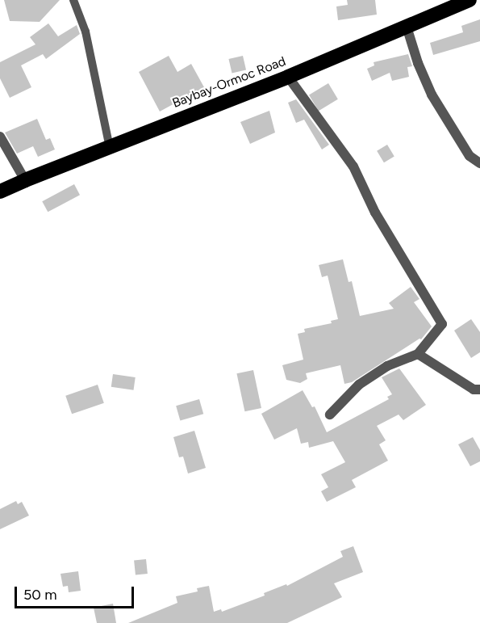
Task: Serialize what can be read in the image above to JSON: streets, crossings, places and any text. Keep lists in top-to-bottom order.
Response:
{
  "streets": {
    "highway": ["Baybay-Ormoc Road"]
  },
  "scale_bar": "50 m"
}
